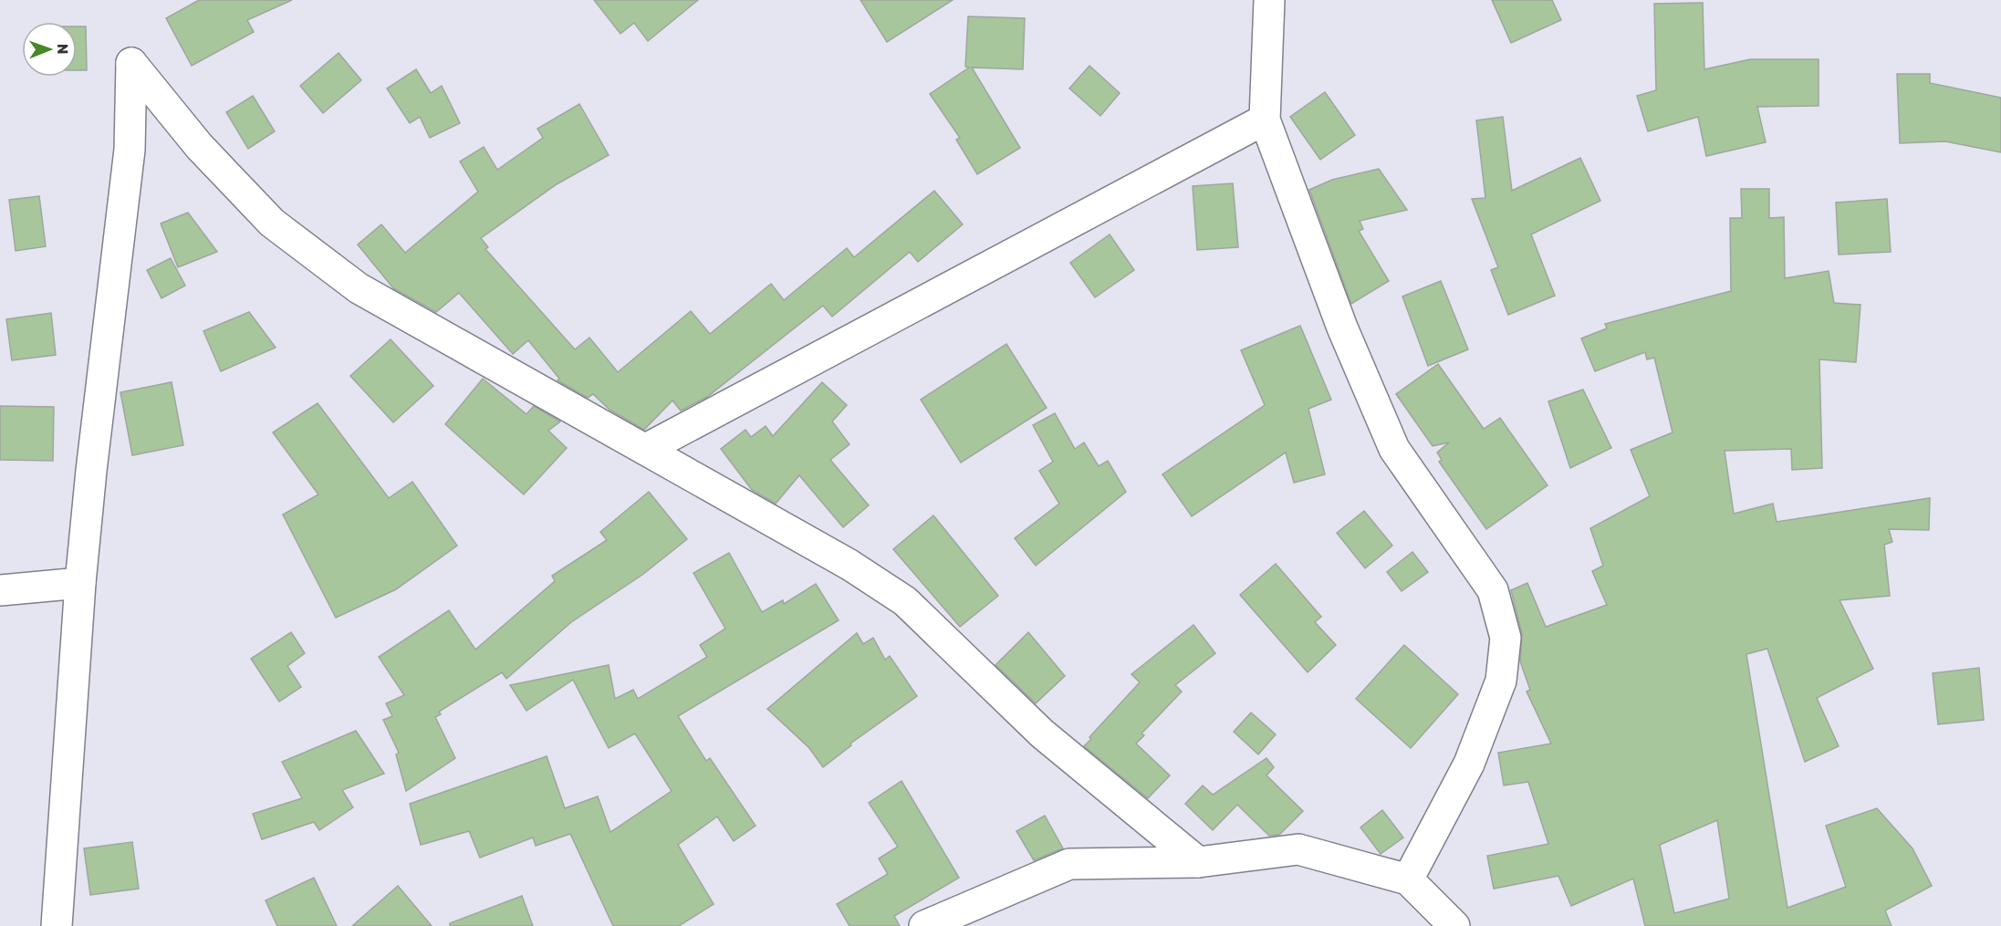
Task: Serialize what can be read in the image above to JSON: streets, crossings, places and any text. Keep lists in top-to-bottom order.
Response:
{
  "north": "right"
}
